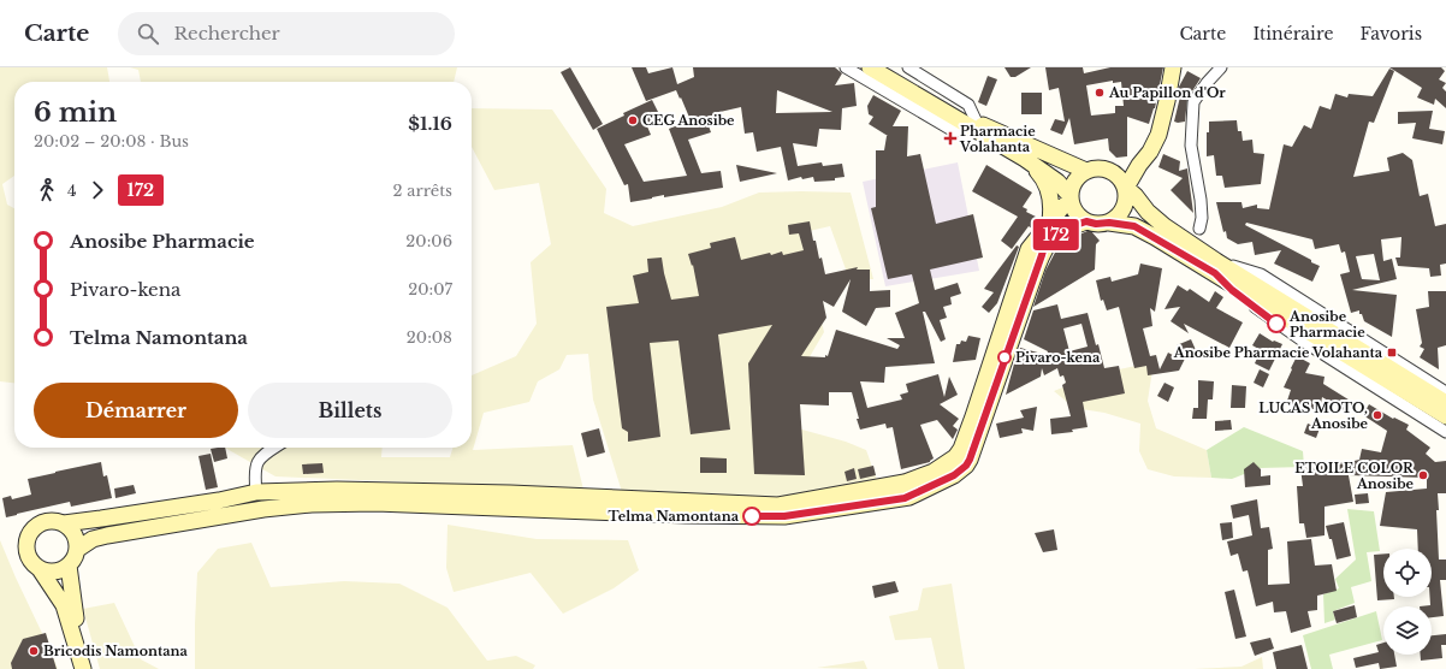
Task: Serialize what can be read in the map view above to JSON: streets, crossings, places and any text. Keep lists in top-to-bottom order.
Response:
{
  "places": {
    "other": [
      "Au Papillon d'Or",
      "CEG Anosibe",
      "Anosibe Pharmacie",
      "Pivaro-kena",
      "LUCAS MOTO, Anosibe",
      "ETOILE COLOR Anosibe",
      "Telma Namontana",
      "Bricodis Namontana"
    ],
    "health": ["Pharmacie Volahanta"],
    "transit": ["Anosibe Pharmacie Volahanta"]
  },
  "lines": ["bus line 172"],
  "page": {
    "header": "Carte",
    "search": "Rechercher",
    "nav": ["Carte", "Itinéraire", "Favoris"],
    "on_map": "172",
    "heading": ["6 min", "20:02 – 20:08 · Bus", "$1.16"],
    "legs": ["4", "172", "2 arrêts"],
    "list": [
      {
        "name": "Anosibe Pharmacie",
        "value": "20:06"
      },
      {
        "name": "Pivaro-kena",
        "value": "20:07"
      },
      {
        "name": "Telma Namontana",
        "value": "20:08"
      }
    ],
    "buttons": ["Démarrer", "Billets"]
  }
}
